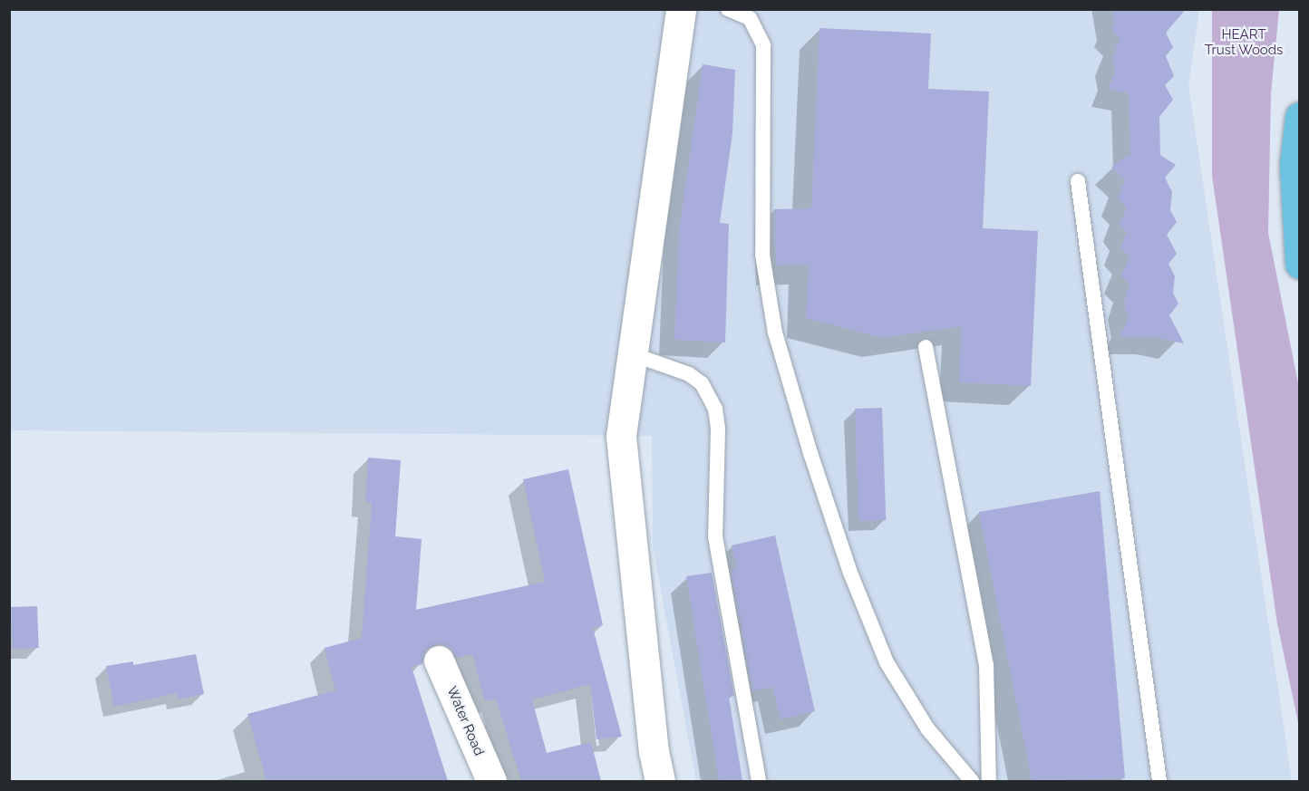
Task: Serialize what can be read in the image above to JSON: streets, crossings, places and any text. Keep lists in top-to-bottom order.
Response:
{
  "streets": {
    "street": ["Water Road"]
  },
  "parks": ["HEART Trust Woods"]
}
